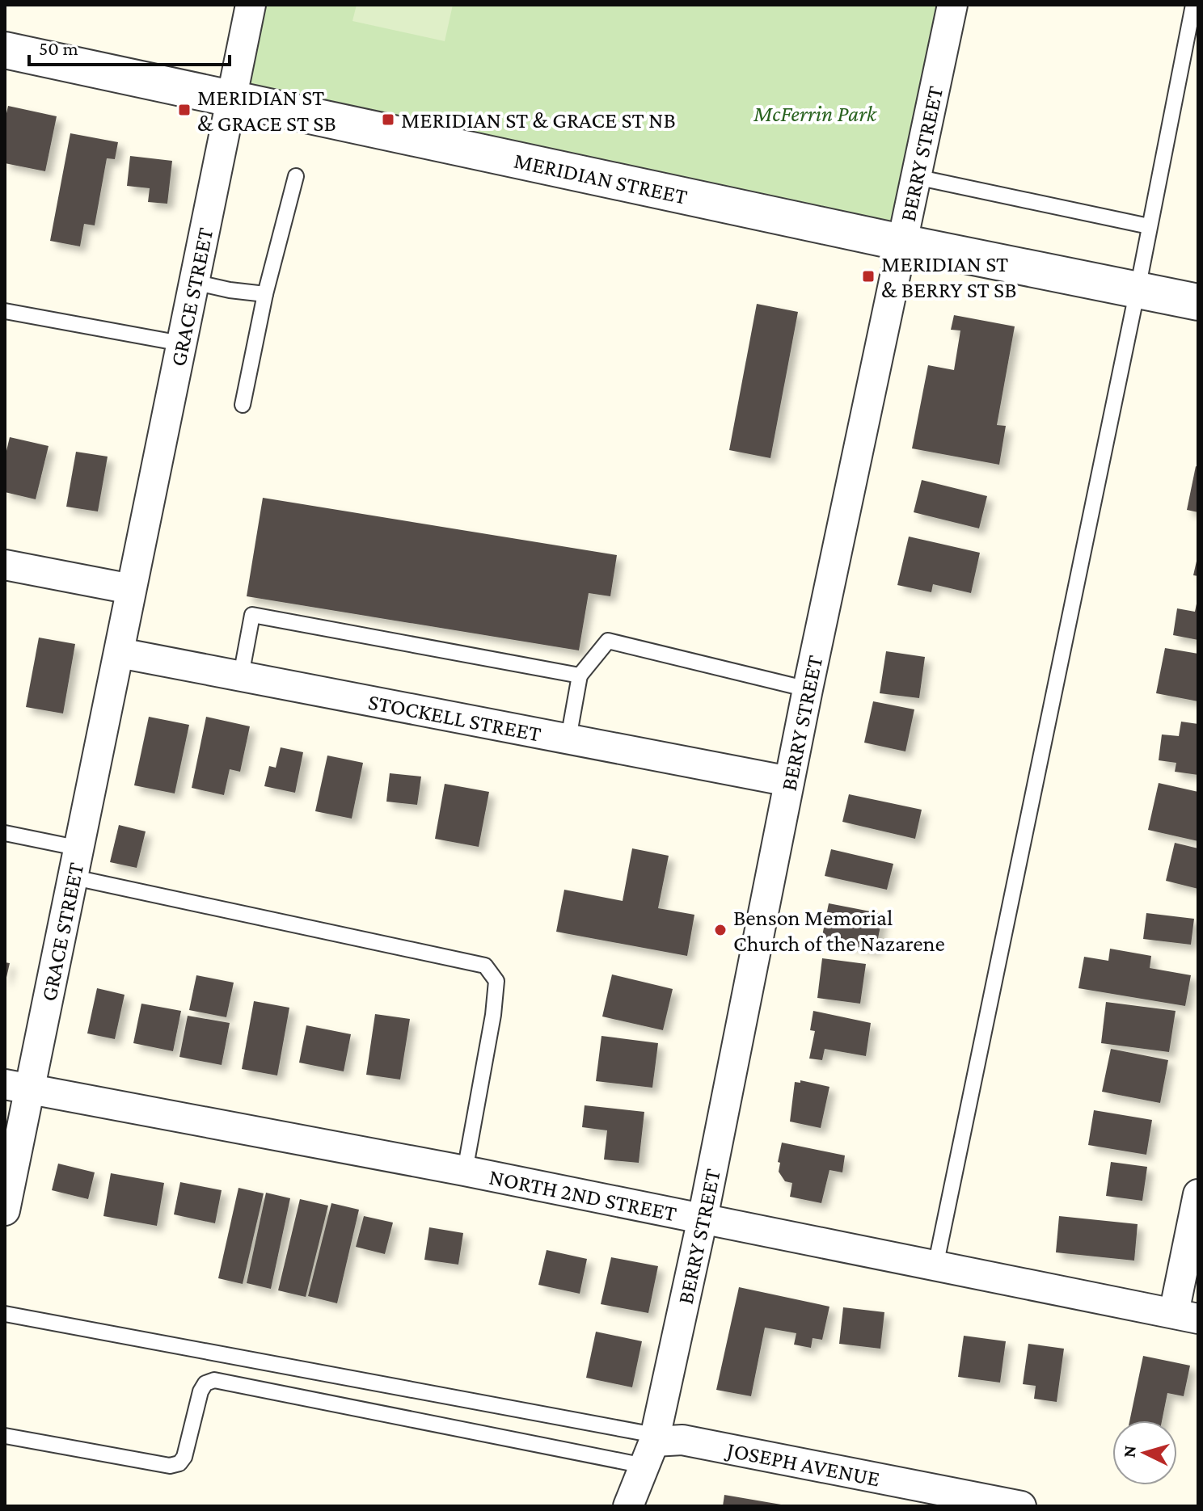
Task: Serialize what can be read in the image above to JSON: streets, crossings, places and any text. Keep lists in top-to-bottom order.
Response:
{
  "streets": {
    "street": [
      "BERRY STREET",
      "MERIDIAN STREET",
      "GRACE STREET",
      "STOCKELL STREET",
      "NORTH 2ND STREET",
      "JOSEPH AVENUE"
    ]
  },
  "crossings": [
    ["BERRY STREET", "MERIDIAN STREET"],
    ["BERRY STREET", "STOCKELL STREET"],
    ["BERRY STREET", "NORTH 2ND STREET"],
    ["BERRY STREET", "JOSEPH AVENUE"],
    ["MERIDIAN STREET", "GRACE STREET"],
    ["GRACE STREET", "STOCKELL STREET"],
    ["GRACE STREET", "NORTH 2ND STREET"]
  ],
  "parks": ["McFerrin Park"],
  "places": {
    "transit": ["MERIDIAN ST & GRACE ST SB", "MERIDIAN ST & GRACE ST NB", "MERIDIAN ST & BERRY ST SB"],
    "other": ["Benson Memorial Church of the Nazarene"]
  },
  "scale_bar": "50 m",
  "north": "left"
}
